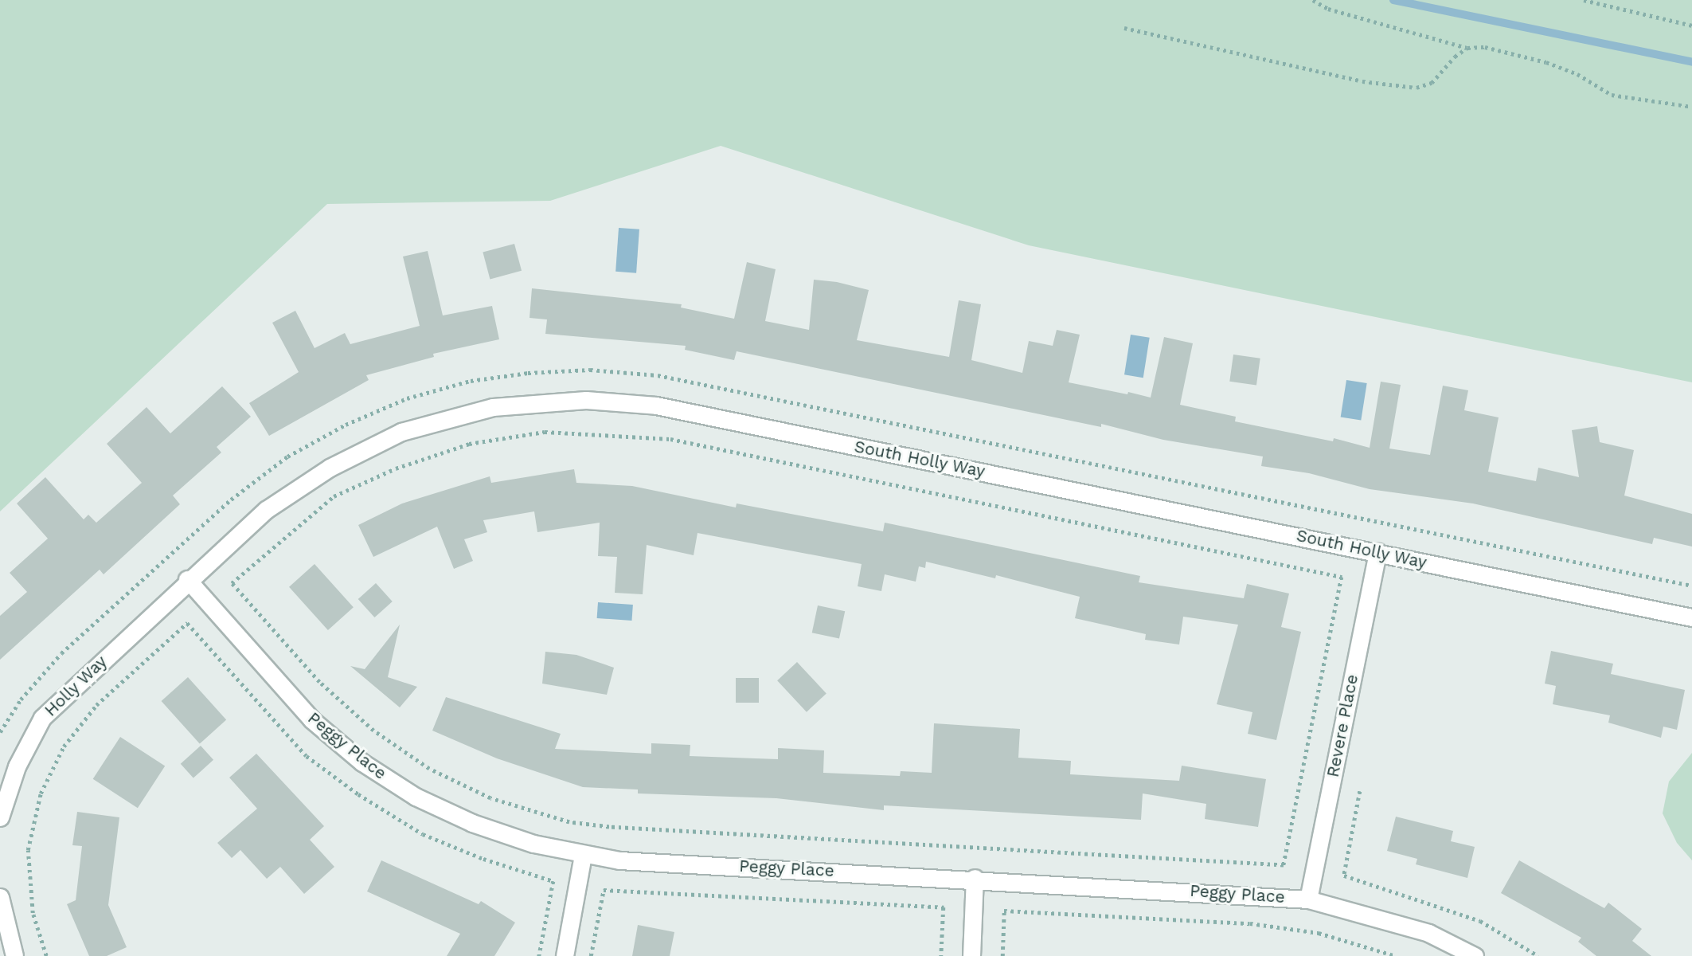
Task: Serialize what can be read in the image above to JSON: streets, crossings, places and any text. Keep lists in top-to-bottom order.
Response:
{
  "streets": {
    "street": [
      "South Holly Way",
      "Holly Way",
      "Revere Place",
      "Peggy Place"
    ]
  },
  "crossings": [
    ["South Holly Way", "Holly Way"],
    ["South Holly Way", "Revere Place"],
    ["South Holly Way", "Peggy Place"],
    ["Holly Way", "Peggy Place"],
    ["Revere Place", "Peggy Place"]
  ]
}
